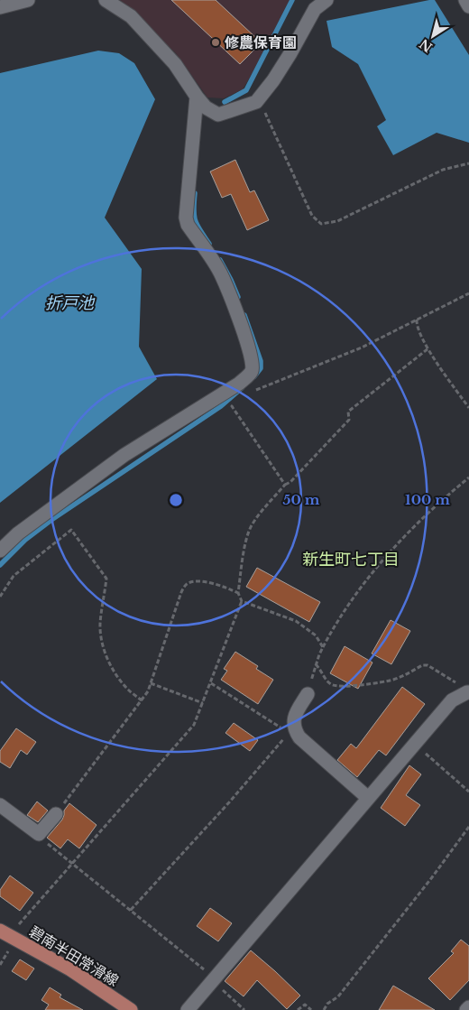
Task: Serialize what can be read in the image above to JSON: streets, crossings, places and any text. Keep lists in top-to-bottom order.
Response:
{
  "streets": {
    "main road": ["碧南半田常滑線"]
  },
  "districts": ["新生町七丁目"],
  "water": ["折戸池"],
  "places": ["修農保育園"],
  "north": "bottom left",
  "rings": ["50 m", "100 m"]
}
